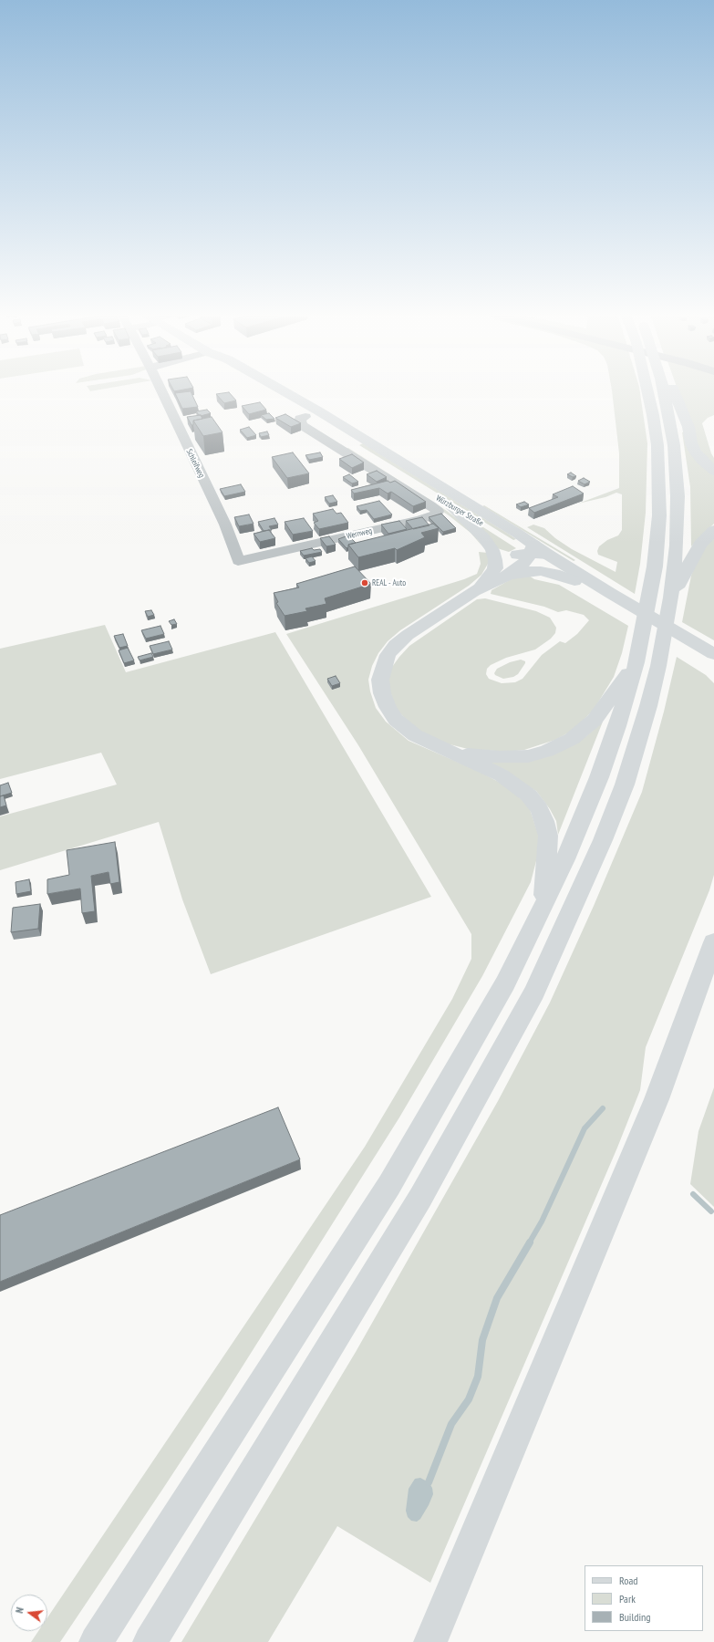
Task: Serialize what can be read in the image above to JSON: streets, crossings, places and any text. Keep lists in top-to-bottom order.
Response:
{
  "streets": {
    "main road": ["Würzburger Straße"],
    "street": ["Schleifweg", "Wernweg"]
  },
  "crossings": [
    ["Schleifweg", "Wernweg"],
    ["Würzburger Straße", "Wernweg"]
  ],
  "places": ["REAL - Auto"],
  "legend": ["Road", "Park", "Building"],
  "north": "left"
}
